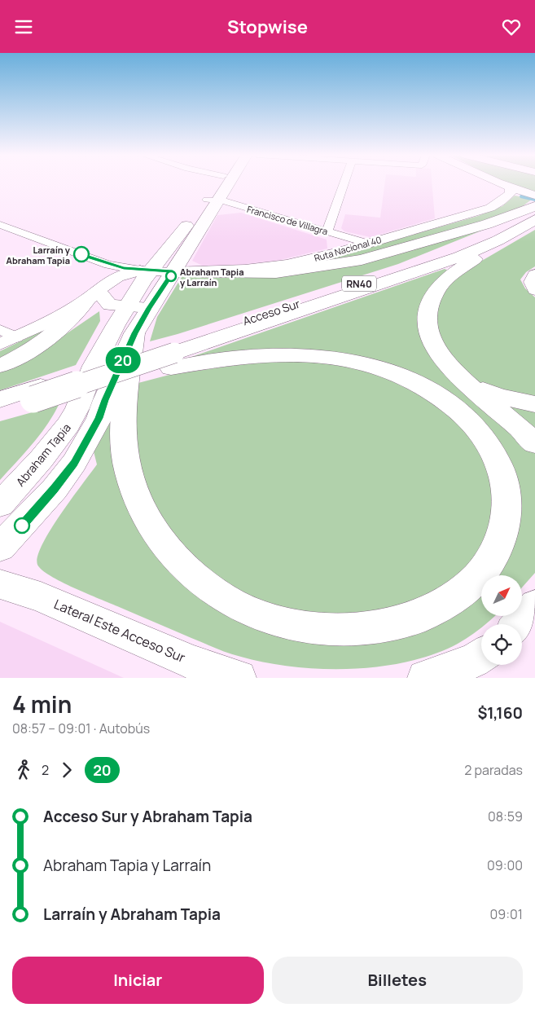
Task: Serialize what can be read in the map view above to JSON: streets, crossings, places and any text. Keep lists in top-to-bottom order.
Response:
{
  "streets": {
    "main road": ["RN40", "Acceso Sur", "Abraham Tapia"],
    "street": ["Francisco de Villagra", "Ruta Nacional 40", "Lateral Este Acceso Sur"]
  },
  "crossings": [
    ["Francisco de Villagra", "Ruta Nacional 40"],
    ["Francisco de Villagra", "Abraham Tapia"],
    ["Ruta Nacional 40", "Abraham Tapia"]
  ],
  "places": ["Larraín y Abraham Tapia", "Abraham Tapia y Larraín"],
  "lines": ["bus line 20"],
  "north": "top right",
  "page": {
    "header": "Stopwise",
    "on_map": "20",
    "heading": ["4 min", "08:57 – 09:01 · Autobús", "$1,160"],
    "legs": ["2", "20", "2 paradas"],
    "list": [
      {
        "name": "Acceso Sur y Abraham Tapia",
        "value": "08:59"
      },
      {
        "name": "Abraham Tapia y Larraín",
        "value": "09:00"
      },
      {
        "name": "Larraín y Abraham Tapia",
        "value": "09:01"
      }
    ],
    "buttons": ["Iniciar", "Billetes"]
  }
}
